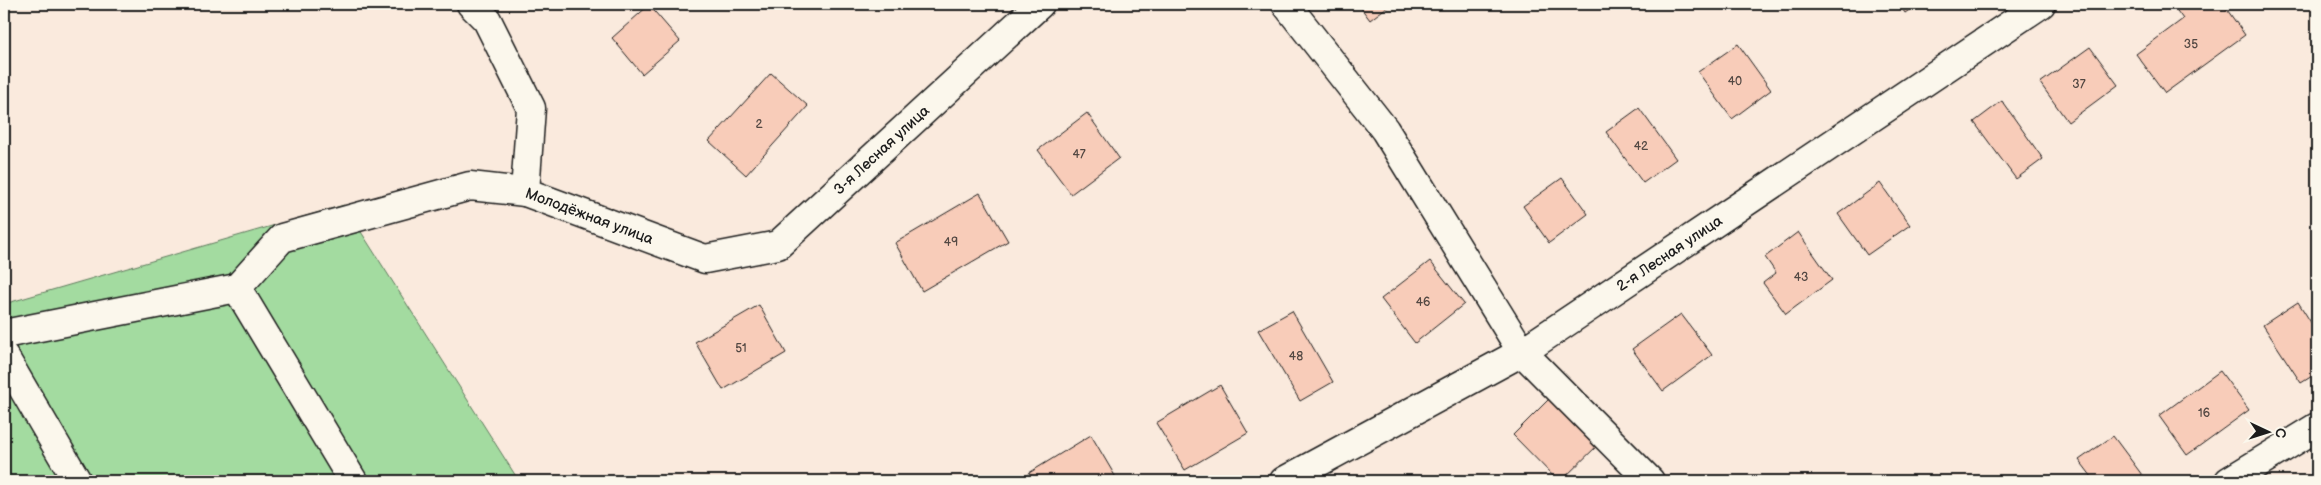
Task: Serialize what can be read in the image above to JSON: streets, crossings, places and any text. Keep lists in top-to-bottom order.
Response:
{
  "streets": {
    "street": ["3-я Лесная улица", "Молодёжная улица", "2-я Лесная улица"]
  },
  "crossings": [
    ["3-я Лесная улица", "Молодёжная улица"]
  ],
  "house_numbers": [
    "35",
    "40",
    "37",
    "2",
    "42",
    "47",
    "49",
    "43",
    "46",
    "51",
    "48",
    "16"
  ],
  "north": "right"
}
